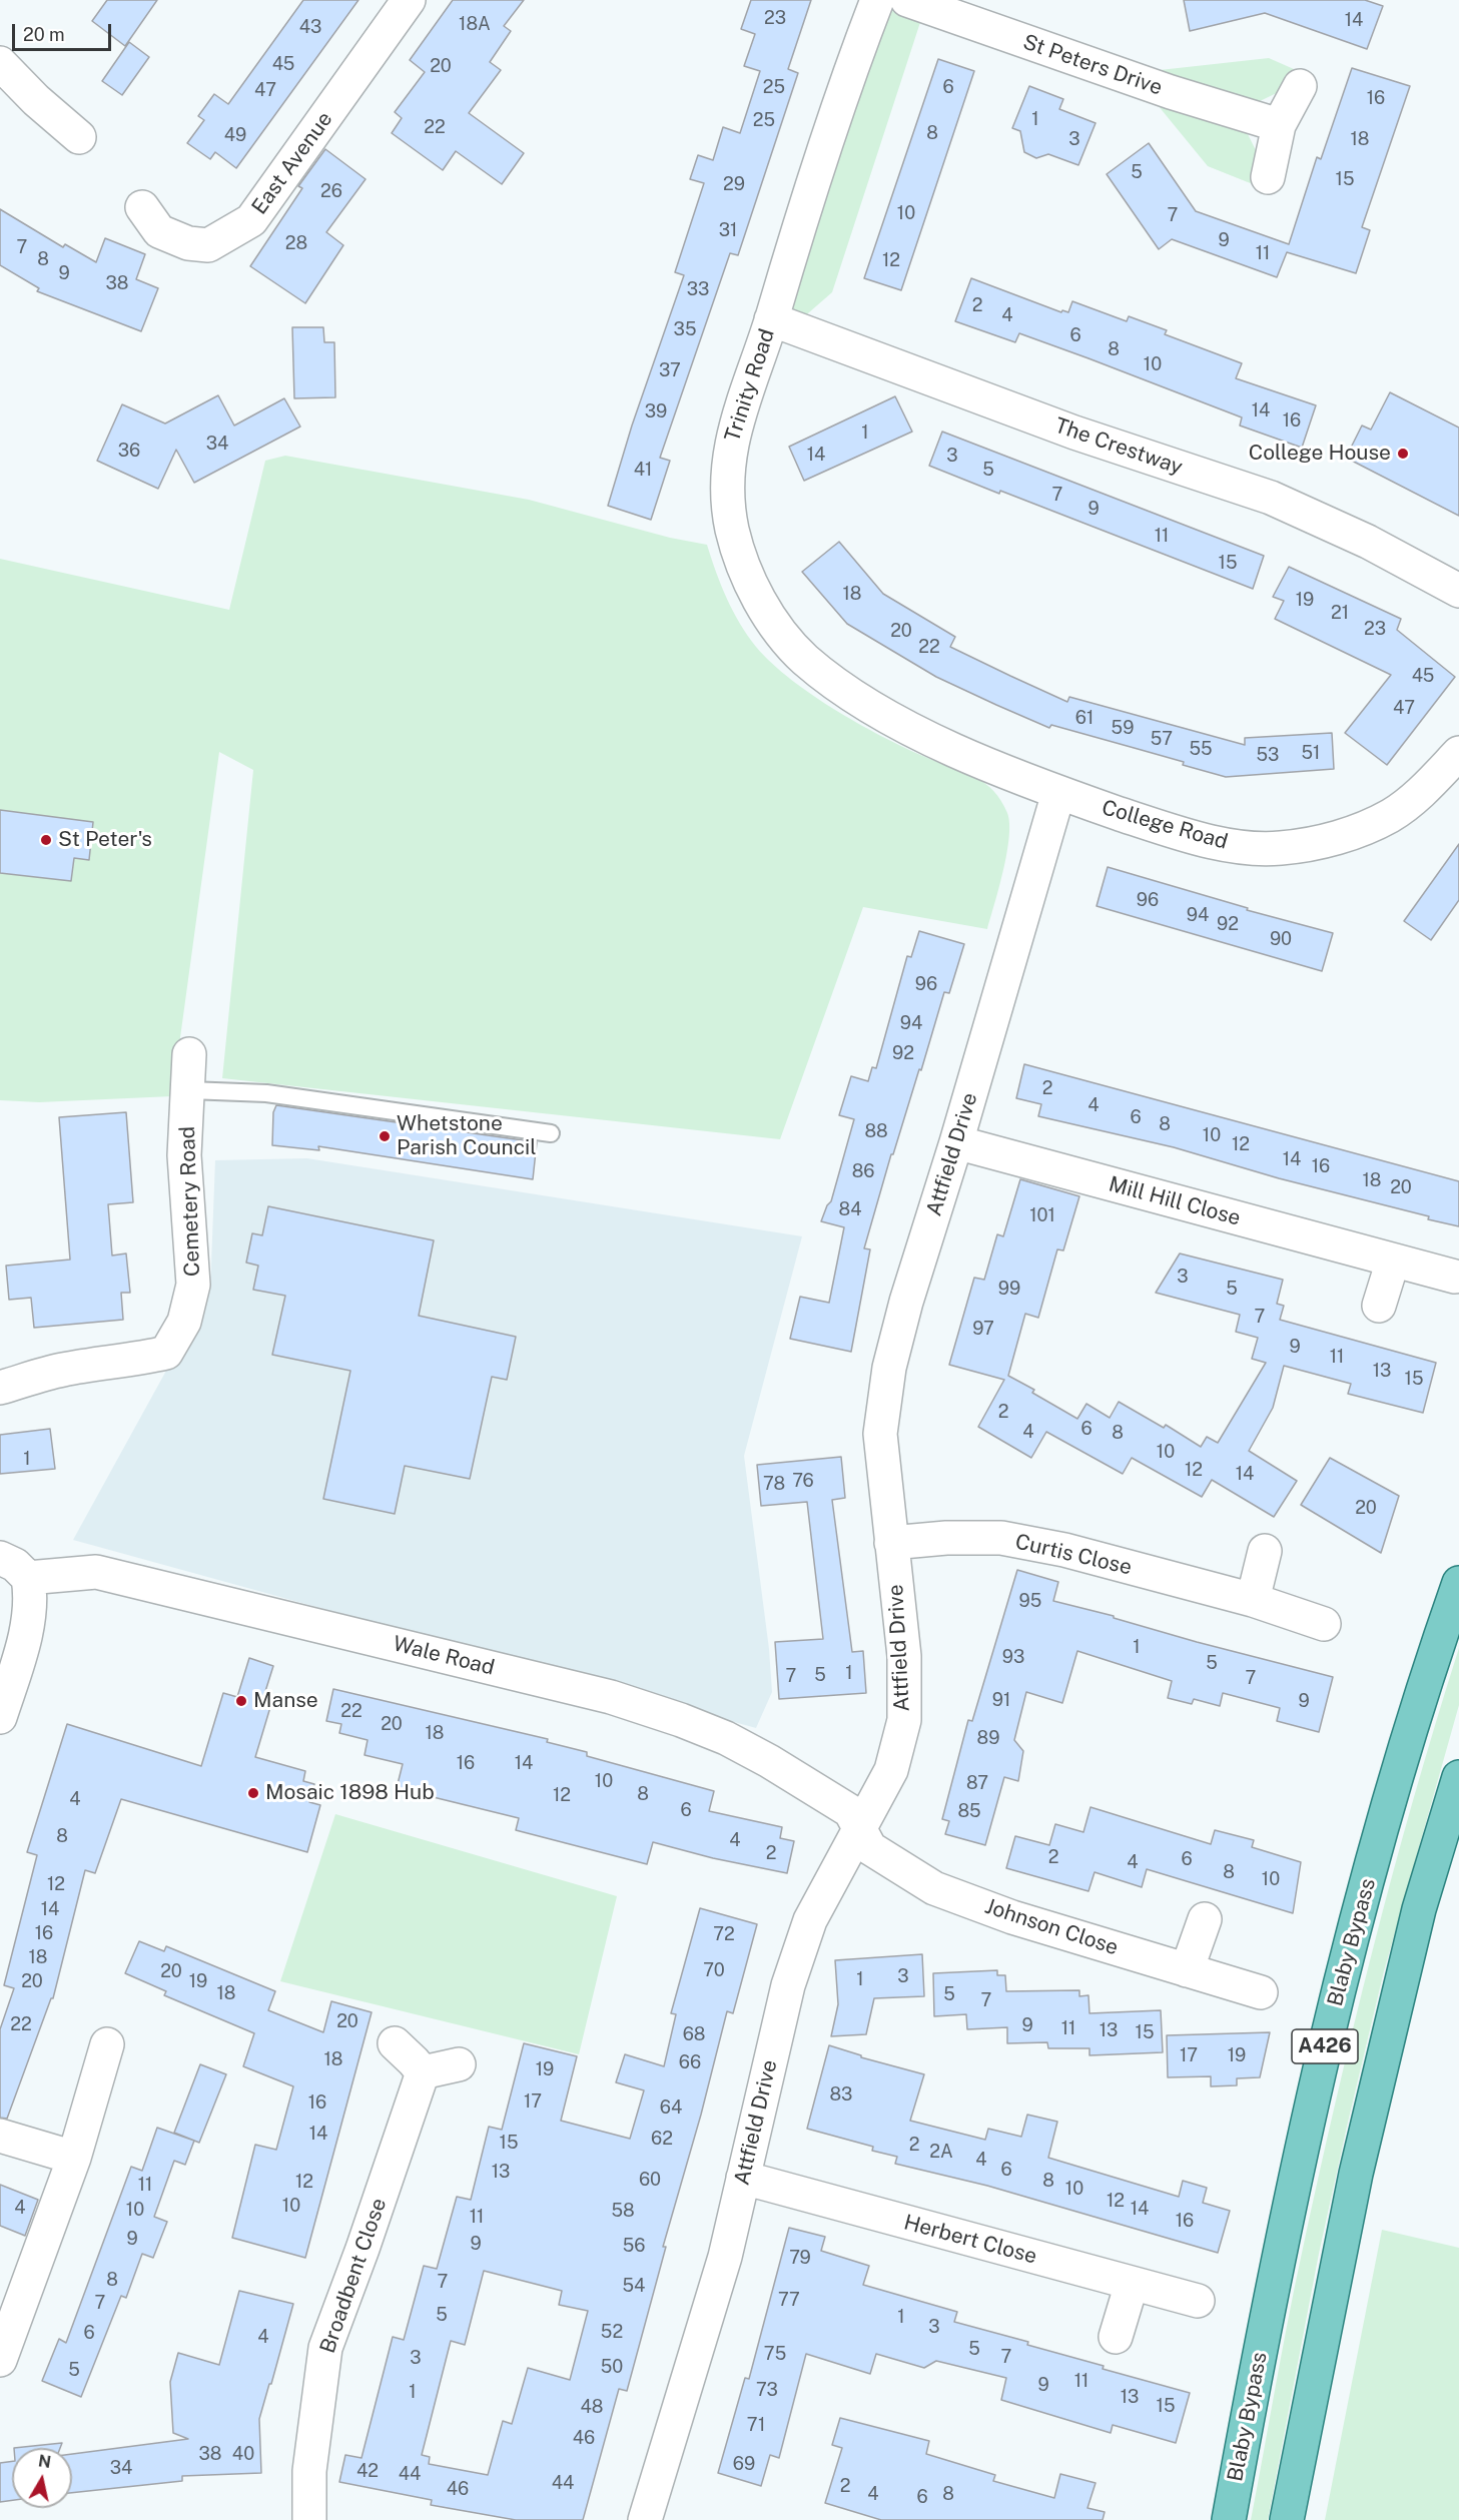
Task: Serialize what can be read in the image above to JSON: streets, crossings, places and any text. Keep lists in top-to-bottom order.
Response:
{
  "streets": {
    "main road": ["Blaby Bypass", "A426"],
    "street": [
      "St Peters Drive",
      "East Avenue",
      "Trinity Road",
      "The Crestway",
      "College Road",
      "Attfield Drive",
      "Cemetery Road",
      "Mill Hill Close",
      "Curtis Close",
      "Wale Road",
      "Johnson Close",
      "Herbert Close",
      "Broadbent Close"
    ]
  },
  "crossings": [
    ["Trinity Road", "The Crestway"],
    ["Trinity Road", "College Road"],
    ["Trinity Road", "Attfield Drive"],
    ["College Road", "Attfield Drive"],
    ["Attfield Drive", "Mill Hill Close"],
    ["Attfield Drive", "Curtis Close"],
    ["Attfield Drive", "Wale Road"],
    ["Attfield Drive", "Johnson Close"],
    ["Attfield Drive", "Herbert Close"],
    ["Wale Road", "Johnson Close"]
  ],
  "places": [
    "College House",
    "St Peter's",
    "Whetstone Parish Council",
    "Manse",
    "Mosaic 1898 Hub"
  ],
  "house_numbers": [
    "23",
    "14",
    "18A",
    "43",
    "45",
    "20",
    "25",
    "6",
    "47",
    "16",
    "1",
    "25",
    "22",
    "8",
    "49",
    "3",
    "18",
    "5",
    "15",
    "29",
    "26",
    "10",
    "7",
    "31",
    "9",
    "28",
    "7",
    "11",
    "8",
    "12",
    "9",
    "38",
    "33",
    "2",
    "4",
    "35",
    "6",
    "8",
    "10",
    "37",
    "14",
    "39",
    "16",
    "1",
    "34",
    "36",
    "14",
    "3",
    "41",
    "5",
    "7",
    "9",
    "11",
    "15",
    "18",
    "19",
    "21",
    "23",
    "20",
    "22",
    "45",
    "47",
    "61",
    "59",
    "57",
    "55",
    "51",
    "53",
    "96",
    "94",
    "92",
    "90",
    "96",
    "94",
    "92",
    "2",
    "4",
    "6",
    "8",
    "88",
    "10",
    "12",
    "14",
    "16",
    "86",
    "18",
    "20",
    "84",
    "101",
    "3",
    "99",
    "5",
    "7",
    "97",
    "9",
    "11",
    "13",
    "15",
    "2",
    "6",
    "4",
    "8",
    "10",
    "1",
    "12",
    "14",
    "76",
    "78",
    "20",
    "95",
    "1",
    "93",
    "5",
    "1",
    "5",
    "7",
    "7",
    "91",
    "9",
    "22",
    "20",
    "18",
    "89",
    "16",
    "14",
    "10",
    "87",
    "8",
    "12",
    "4",
    "6",
    "85",
    "8",
    "4",
    "2",
    "2",
    "6",
    "4",
    "8",
    "10",
    "12",
    "14",
    "16",
    "72",
    "18",
    "70",
    "20",
    "3",
    "1",
    "20",
    "19",
    "18",
    "5",
    "7",
    "20",
    "22",
    "9",
    "11",
    "13",
    "15",
    "68",
    "17",
    "19",
    "18",
    "66",
    "19",
    "83",
    "17",
    "16",
    "64",
    "14",
    "62",
    "15",
    "2",
    "2A",
    "4",
    "6",
    "13",
    "60",
    "8",
    "12",
    "11",
    "10",
    "12",
    "10",
    "4",
    "14",
    "10",
    "58",
    "11",
    "16",
    "9",
    "9",
    "56",
    "79",
    "8",
    "7",
    "54",
    "77",
    "7",
    "5",
    "1",
    "3",
    "52",
    "6",
    "4",
    "5",
    "75",
    "7",
    "3",
    "50",
    "5",
    "11",
    "9",
    "73",
    "1",
    "13",
    "15",
    "48",
    "71",
    "46",
    "38",
    "40",
    "69",
    "34",
    "42",
    "44",
    "44",
    "2",
    "46",
    "4",
    "8",
    "6"
  ],
  "scale_bar": "20 m",
  "north": "top"
}
